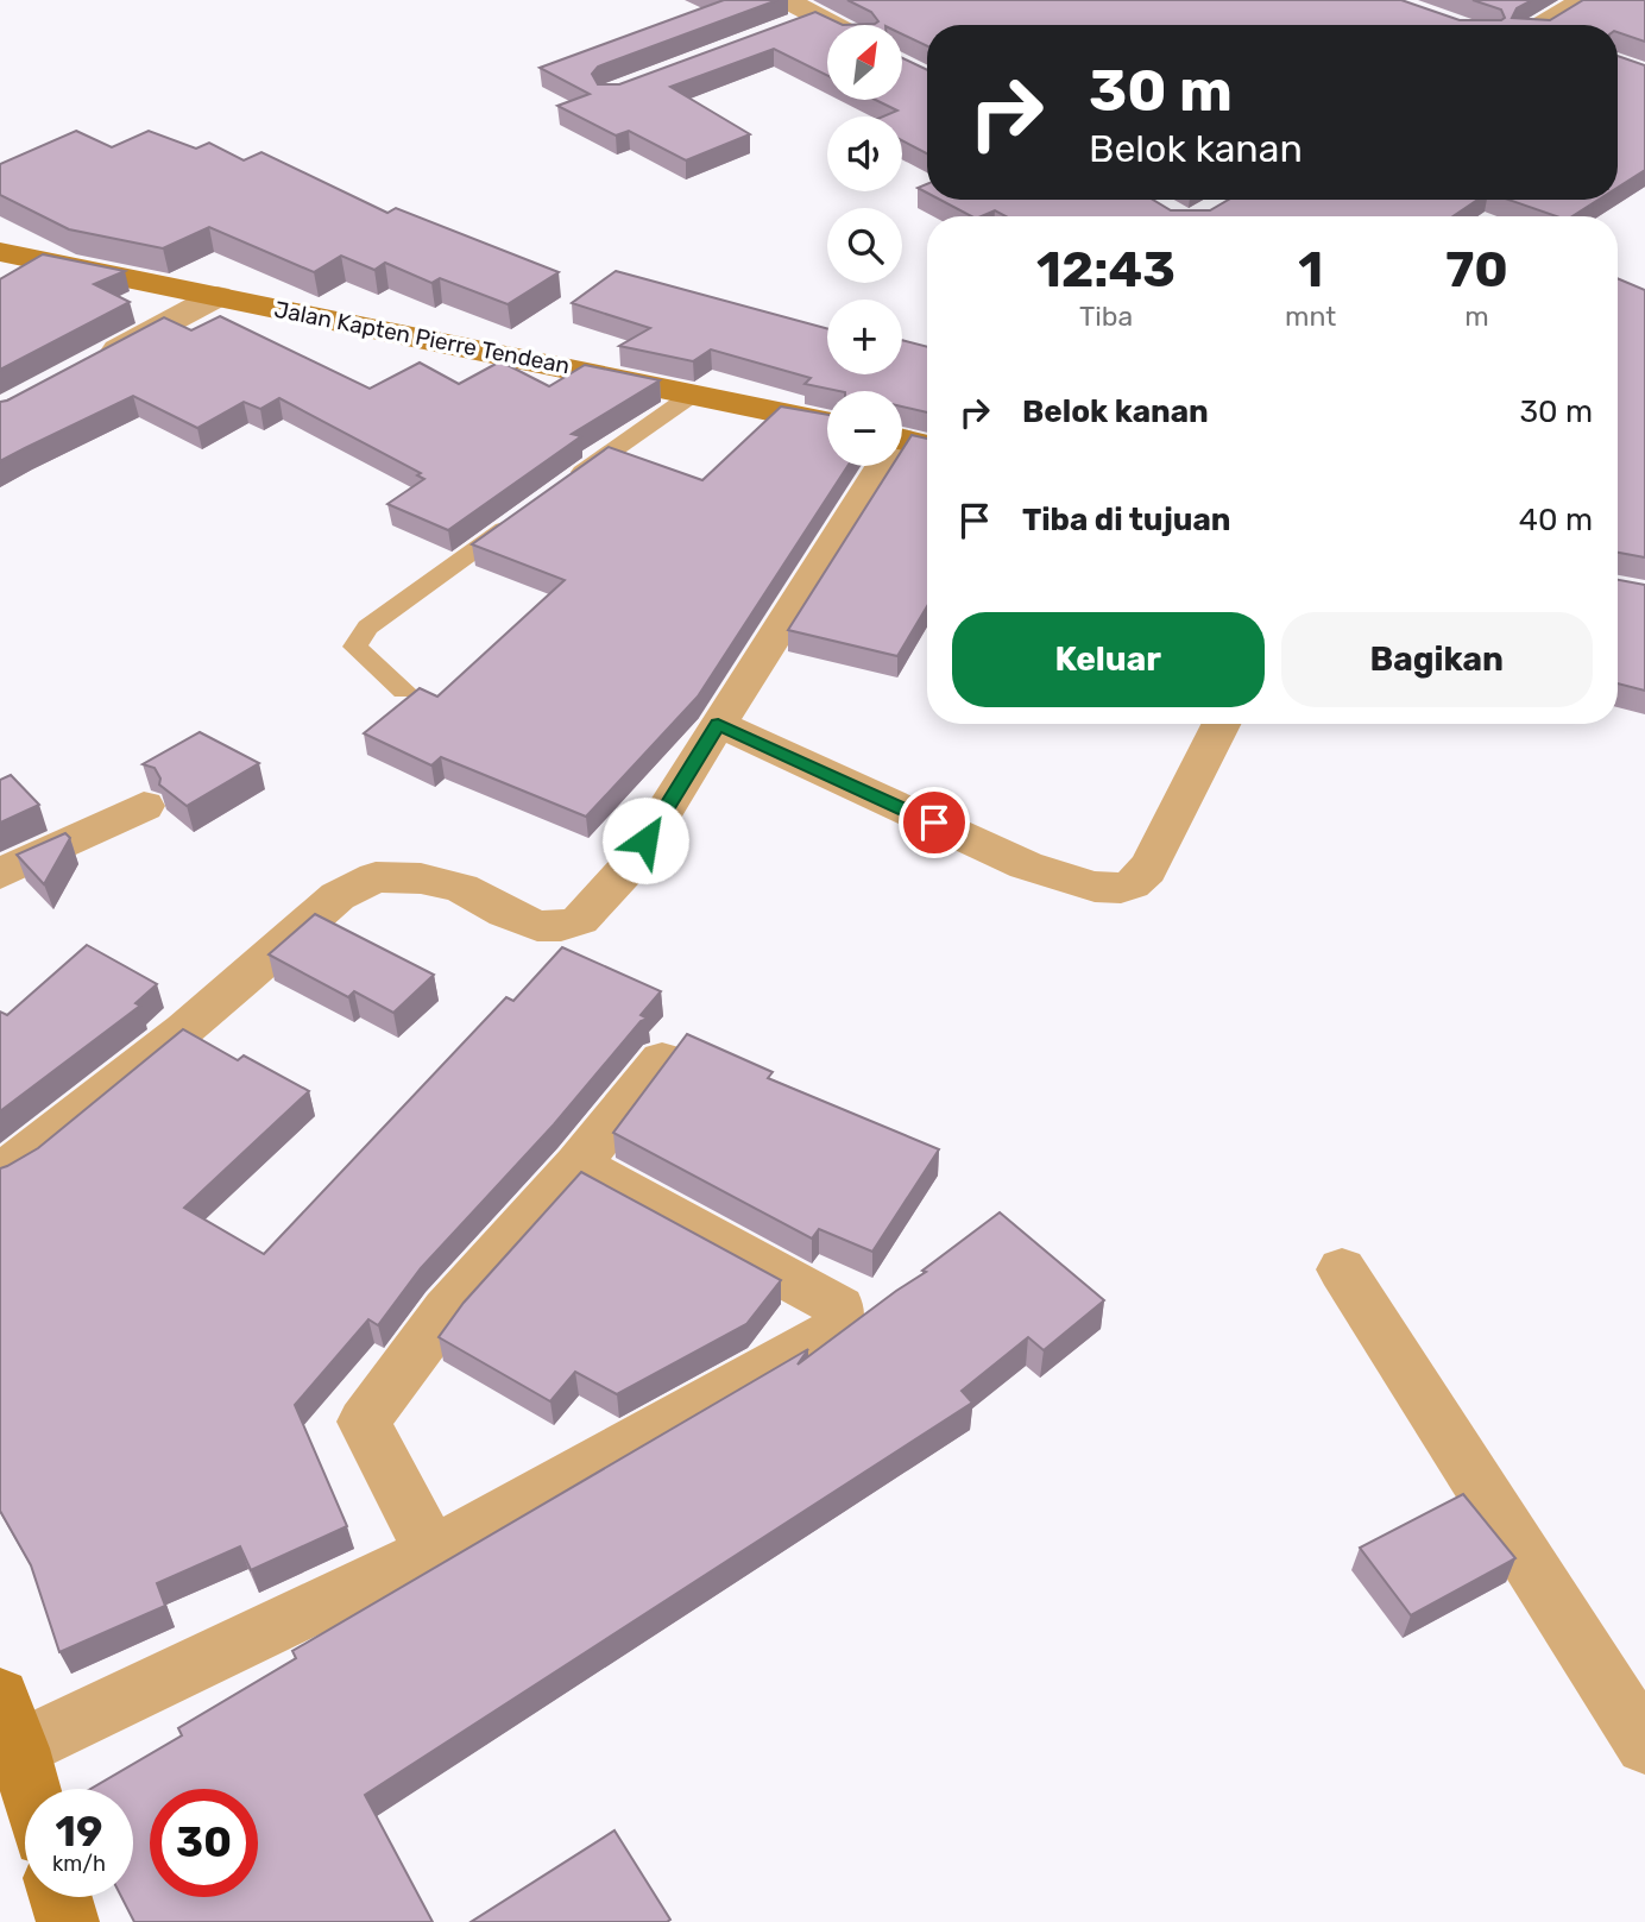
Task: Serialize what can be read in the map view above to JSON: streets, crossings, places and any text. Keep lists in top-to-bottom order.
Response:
{
  "streets": {
    "main road": ["Jalan Kapten Pierre Tendean"]
  },
  "north": "top right",
  "page": {
    "map_buttons": ["+", "−"],
    "turn": ["30 m", "Belok kanan"],
    "eta": [
      "12:43",
      "Tiba",
      "1",
      "mnt",
      "70",
      "m"
    ],
    "list": [
      {
        "name": "Belok kanan",
        "value": "30 m"
      },
      {
        "name": "Tiba di tujuan",
        "value": "40 m"
      }
    ],
    "buttons": ["Keluar", "Bagikan"],
    "speed": "19 km/h",
    "limit": "30"
  }
}
